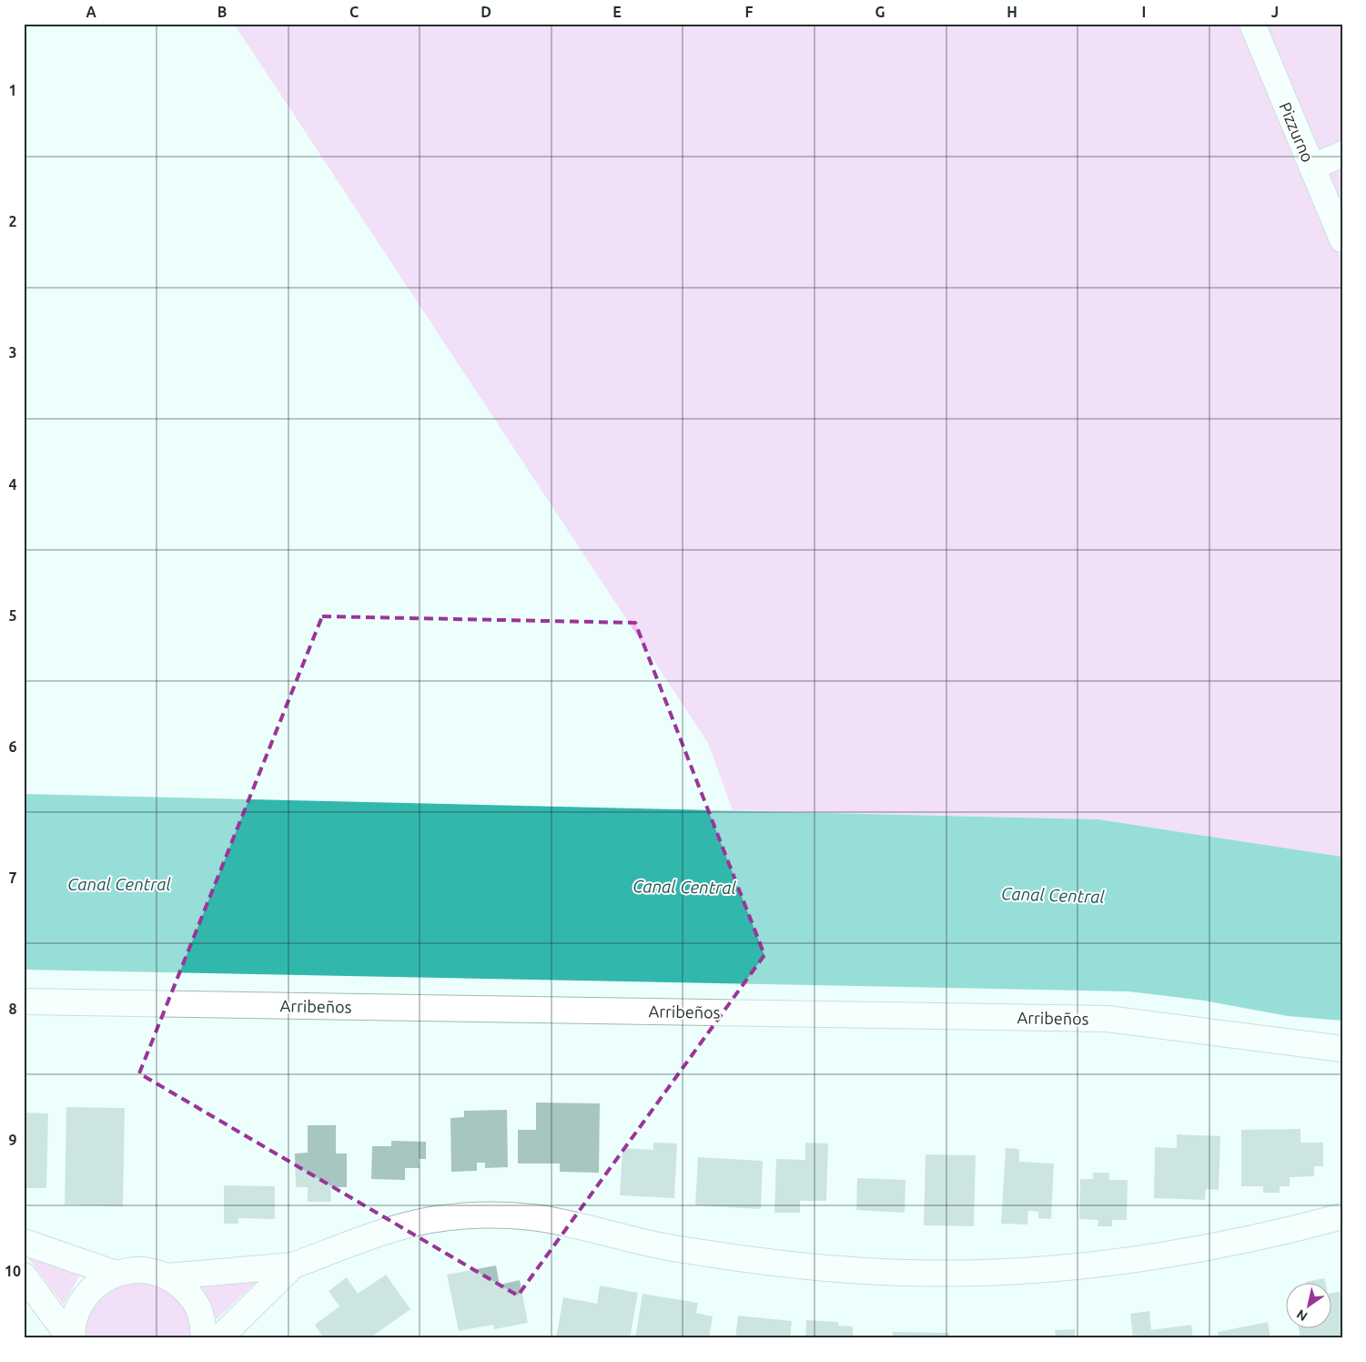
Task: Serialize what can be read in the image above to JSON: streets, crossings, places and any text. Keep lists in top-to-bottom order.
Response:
{
  "streets": {
    "street": ["Pizzurno", "Arribeños"]
  },
  "water": ["Canal Central"],
  "north": "bottom left",
  "grid": {
    "columns": [
      "A",
      "B",
      "C",
      "D",
      "E",
      "F",
      "G",
      "H",
      "I",
      "J"
    ],
    "rows": [
      "1",
      "2",
      "3",
      "4",
      "5",
      "6",
      "7",
      "8",
      "9",
      "10"
    ]
  }
}
